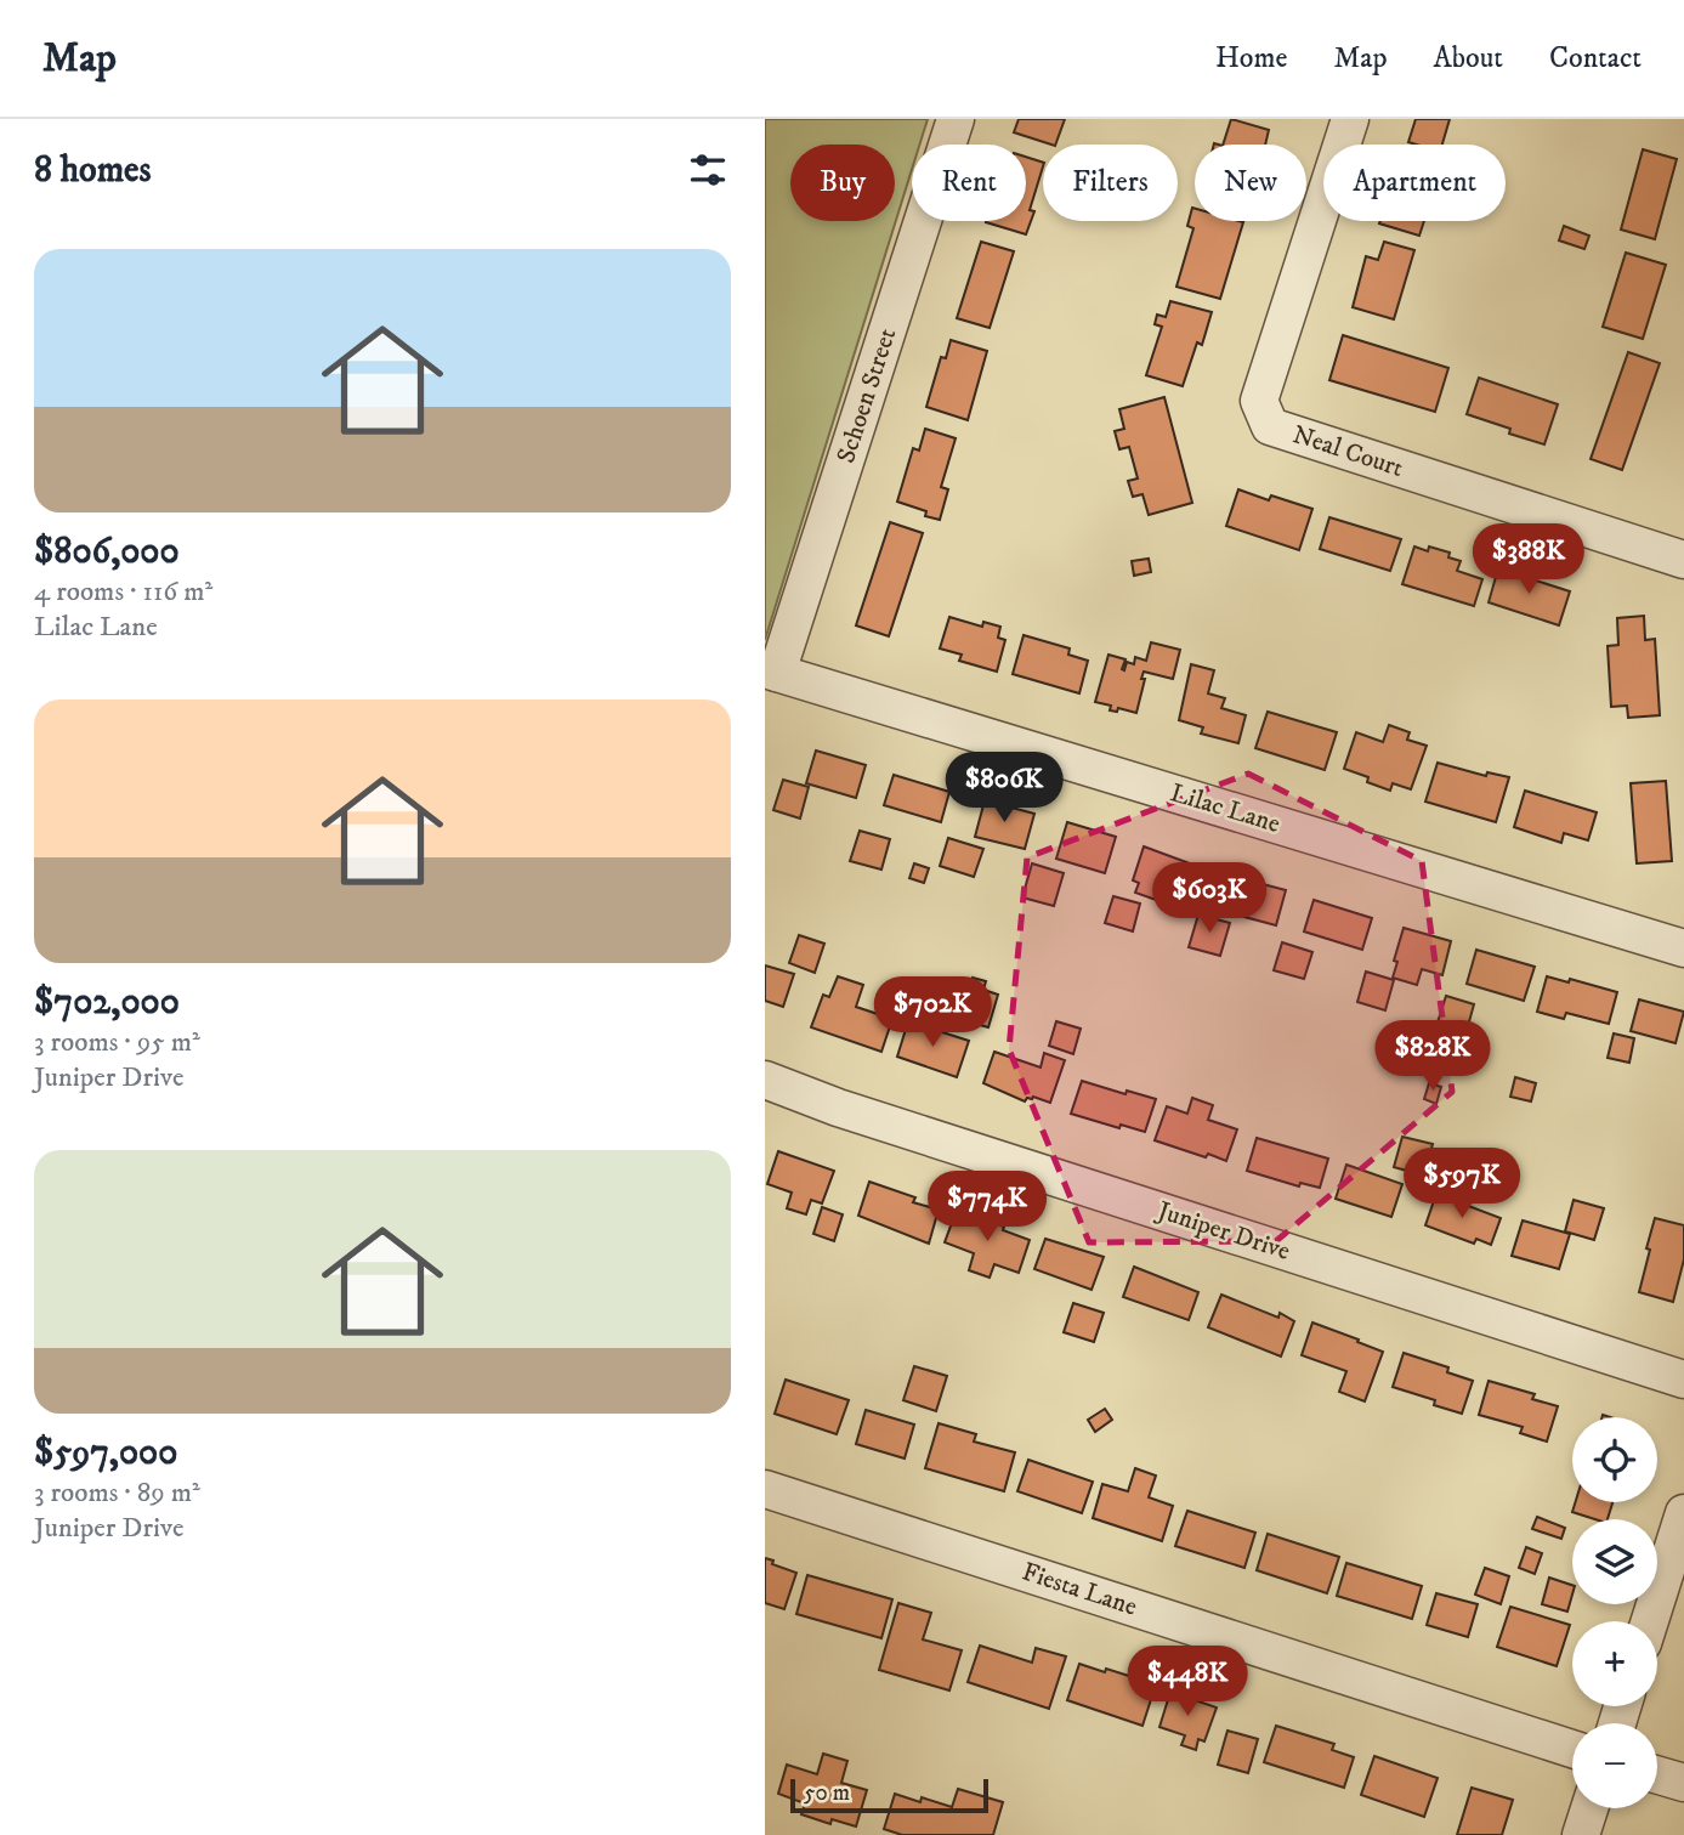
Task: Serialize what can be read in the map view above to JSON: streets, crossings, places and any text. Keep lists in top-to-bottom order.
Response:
{
  "streets": {
    "street": [
      "Schoen Street",
      "Neal Court",
      "Lilac Lane",
      "Juniper Drive",
      "Fiesta Lane"
    ]
  },
  "crossings": [
    ["Schoen Street", "Lilac Lane"]
  ],
  "scale_bar": "50 m",
  "page": {
    "header": "Map",
    "nav": [
      "Home",
      "Map",
      "About",
      "Contact"
    ],
    "heading": "8 homes",
    "chip": [
      "Buy",
      "Rent",
      "Filters",
      "New",
      "Apartment"
    ],
    "list": [
      {
        "name": "$806,000",
        "note": "4 rooms · 116 m² · Lilac Lane"
      },
      {
        "name": "$702,000",
        "note": "3 rooms · 95 m² · Juniper Drive"
      },
      {
        "name": "$597,000",
        "note": "3 rooms · 89 m² · Juniper Drive"
      }
    ],
    "price": [
      "$388K",
      "$806K",
      "$603K",
      "$702K",
      "$828K",
      "$597K",
      "$774K",
      "$448K"
    ],
    "map_buttons": ["+", "−"],
    "scale": "50 m"
  }
}
